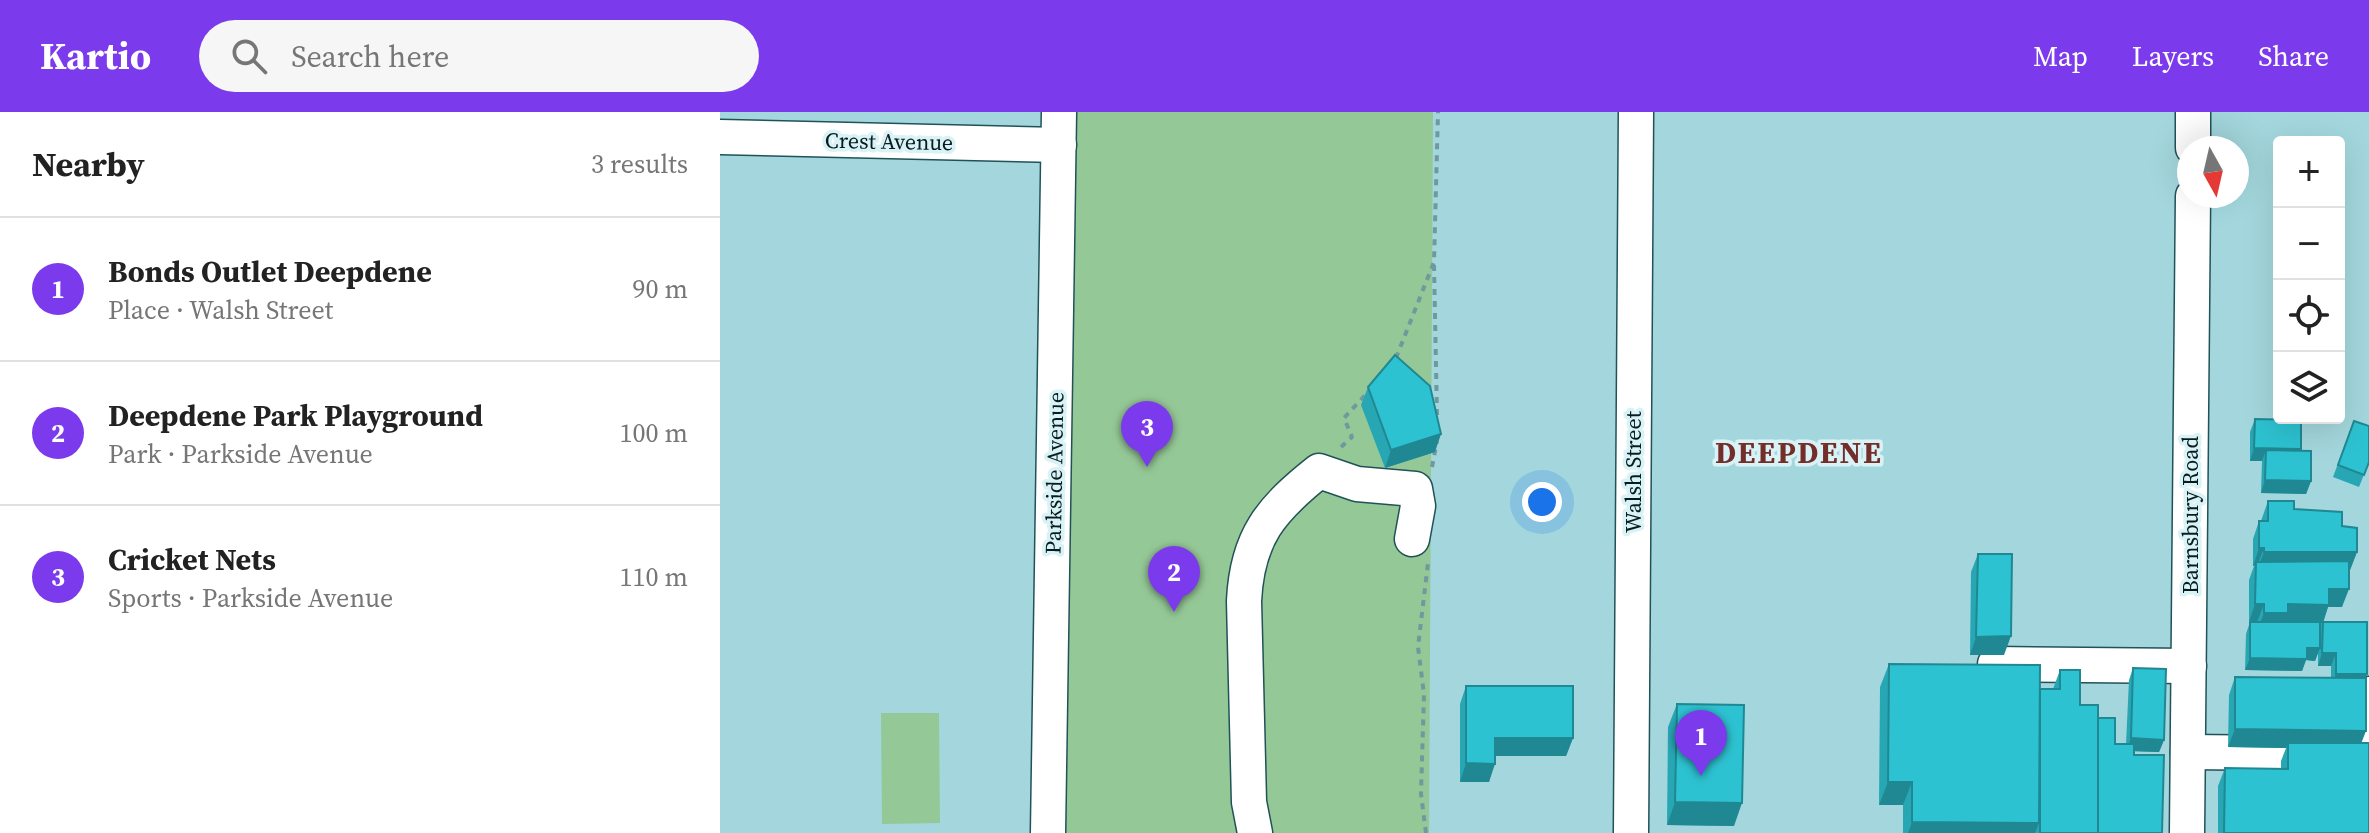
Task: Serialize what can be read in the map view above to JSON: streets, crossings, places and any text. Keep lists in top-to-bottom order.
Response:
{
  "streets": {
    "street": [
      "Crest Avenue",
      "Walsh Street",
      "Parkside Avenue",
      "Barnsbury Road"
    ]
  },
  "crossings": [
    ["Crest Avenue", "Parkside Avenue"]
  ],
  "districts": ["DEEPDENE"],
  "north": "bottom",
  "page": {
    "header": "Kartio",
    "search": "Search here",
    "nav": ["Map", "Layers", "Share"],
    "heading": ["Nearby", "3 results"],
    "map_buttons": ["+", "−"],
    "list": [
      {
        "mark": "1",
        "name": "Bonds Outlet Deepdene",
        "note": "Place · Walsh Street",
        "value": "90 m"
      },
      {
        "mark": "2",
        "name": "Deepdene Park Playground",
        "note": "Park · Parkside Avenue",
        "value": "100 m"
      },
      {
        "mark": "3",
        "name": "Cricket Nets",
        "note": "Sports · Parkside Avenue",
        "value": "110 m"
      }
    ],
    "pins": ["3", "2", "1"]
  }
}
